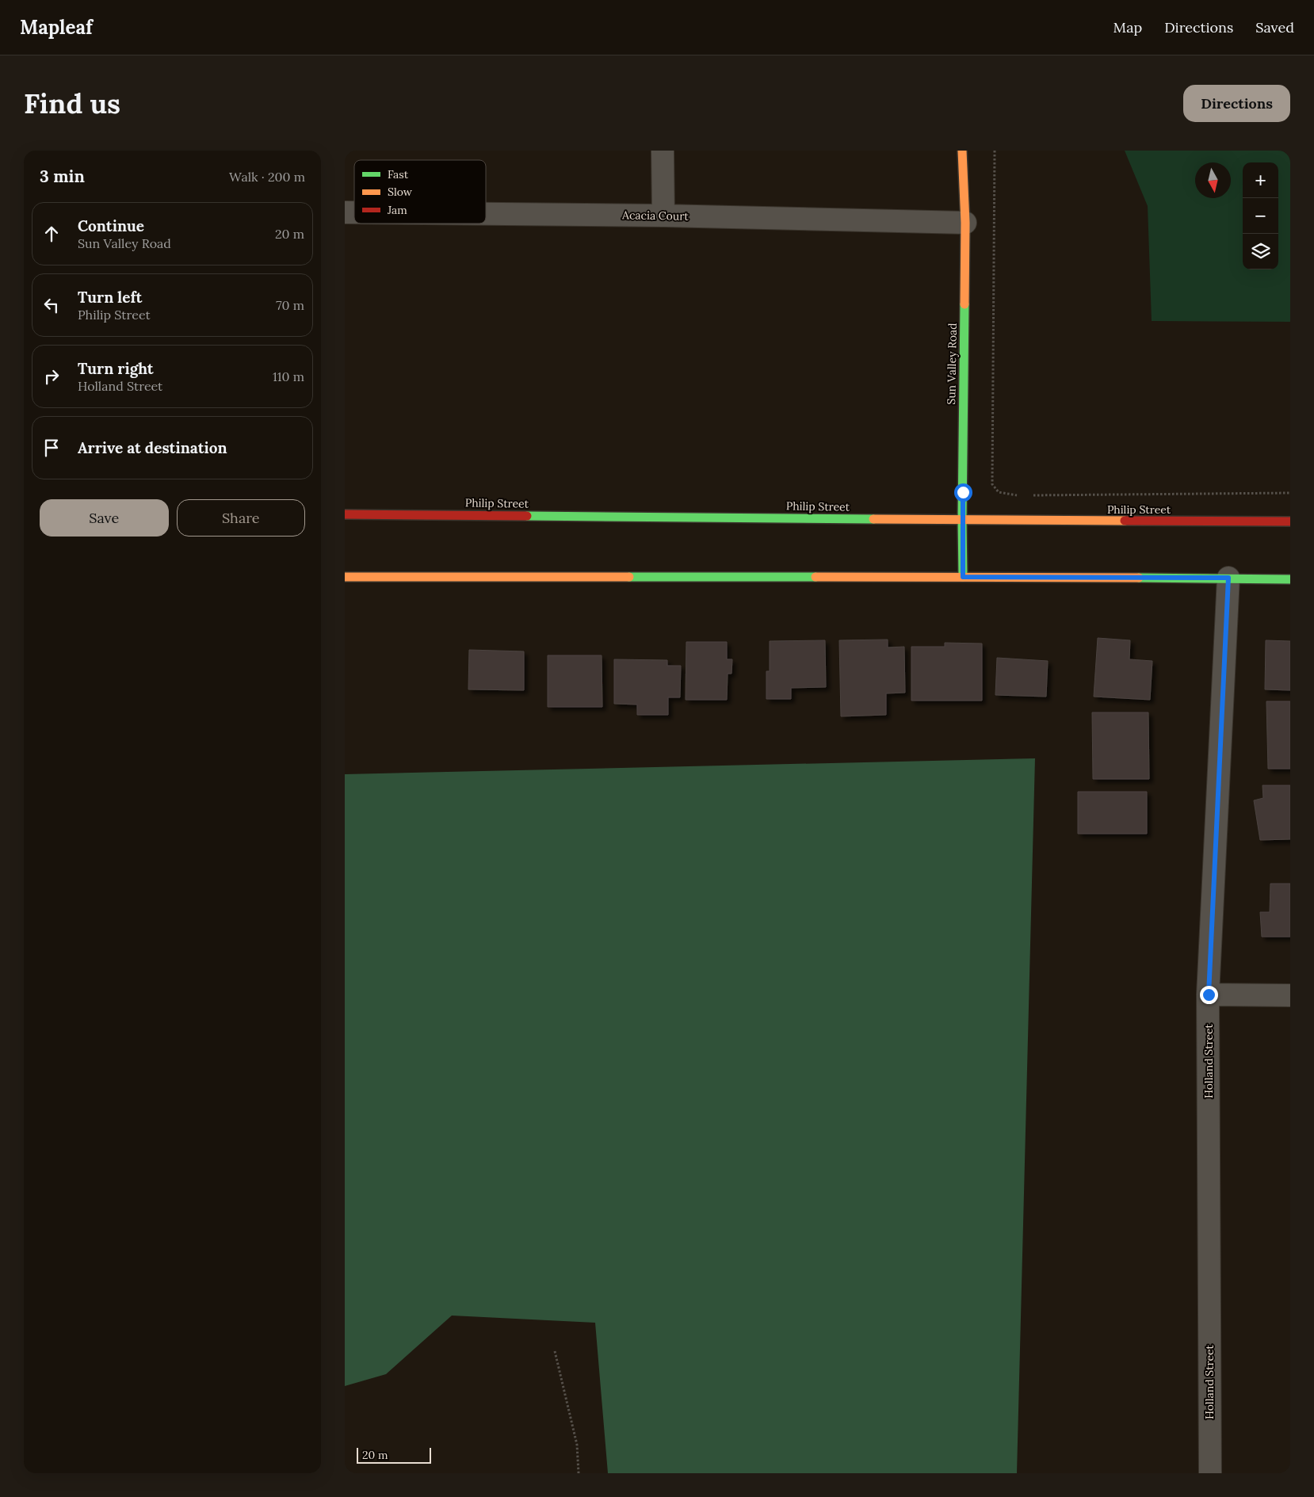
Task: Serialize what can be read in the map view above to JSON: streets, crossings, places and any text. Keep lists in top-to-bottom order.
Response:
{
  "streets": {
    "main road": ["Sun Valley Road", "Philip Street"],
    "street": ["Acacia Court", "Holland Street"]
  },
  "crossings": [
    ["Acacia Court", "Sun Valley Road"],
    ["Sun Valley Road", "Philip Street"]
  ],
  "legend": ["Fast", "Slow", "Jam"],
  "scale_bar": "20 m",
  "north": "bottom",
  "page": {
    "header": "Mapleaf",
    "nav": ["Map", "Directions", "Saved"],
    "buttons": [
      "Directions",
      ["Save", "Share"]
    ],
    "title": "Find us",
    "heading": ["3 min", "Walk · 200 m"],
    "map_buttons": ["+", "−"],
    "list": [
      ["Continue", "Sun Valley Road", "20 m"],
      ["Turn left", "Philip Street", "70 m"],
      ["Turn right", "Holland Street", "110 m"],
      "Arrive at destination"
    ],
    "scale": "20 m"
  }
}
